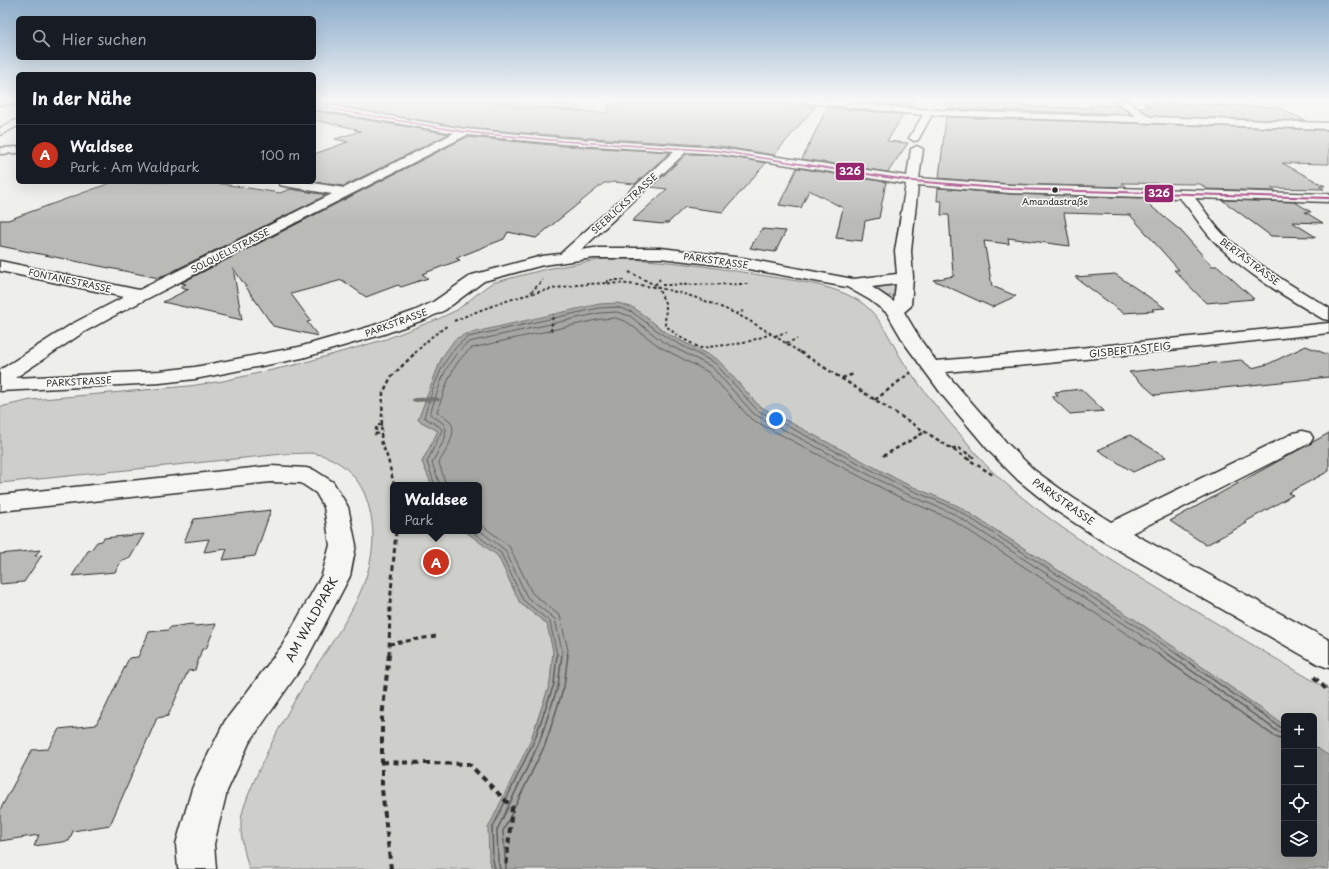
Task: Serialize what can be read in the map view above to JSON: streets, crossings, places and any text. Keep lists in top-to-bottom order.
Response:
{
  "streets": {
    "street": [
      "SEEBLICKSTRASSE",
      "SOLQUELLSTRASSE",
      "PARKSTRASSE",
      "BERTASTRASSE",
      "FONTANESTRASSE",
      "GISBERTASTEIG",
      "AM WALDPARK"
    ]
  },
  "crossings": [
    ["SEEBLICKSTRASSE", "PARKSTRASSE"],
    ["SOLQUELLSTRASSE", "FONTANESTRASSE"],
    ["PARKSTRASSE", "GISBERTASTEIG"]
  ],
  "places": ["Amandastraße"],
  "lines": ["transit line 326"],
  "page": {
    "search": "Hier suchen",
    "heading": "In der Nähe",
    "list": [
      {
        "mark": "A",
        "name": "Waldsee",
        "note": "Park · Am Waldpark",
        "value": "100 m"
      }
    ],
    "popup": ["Waldsee", "Park"],
    "pins": "A",
    "map_buttons": ["+", "−"]
  }
}
